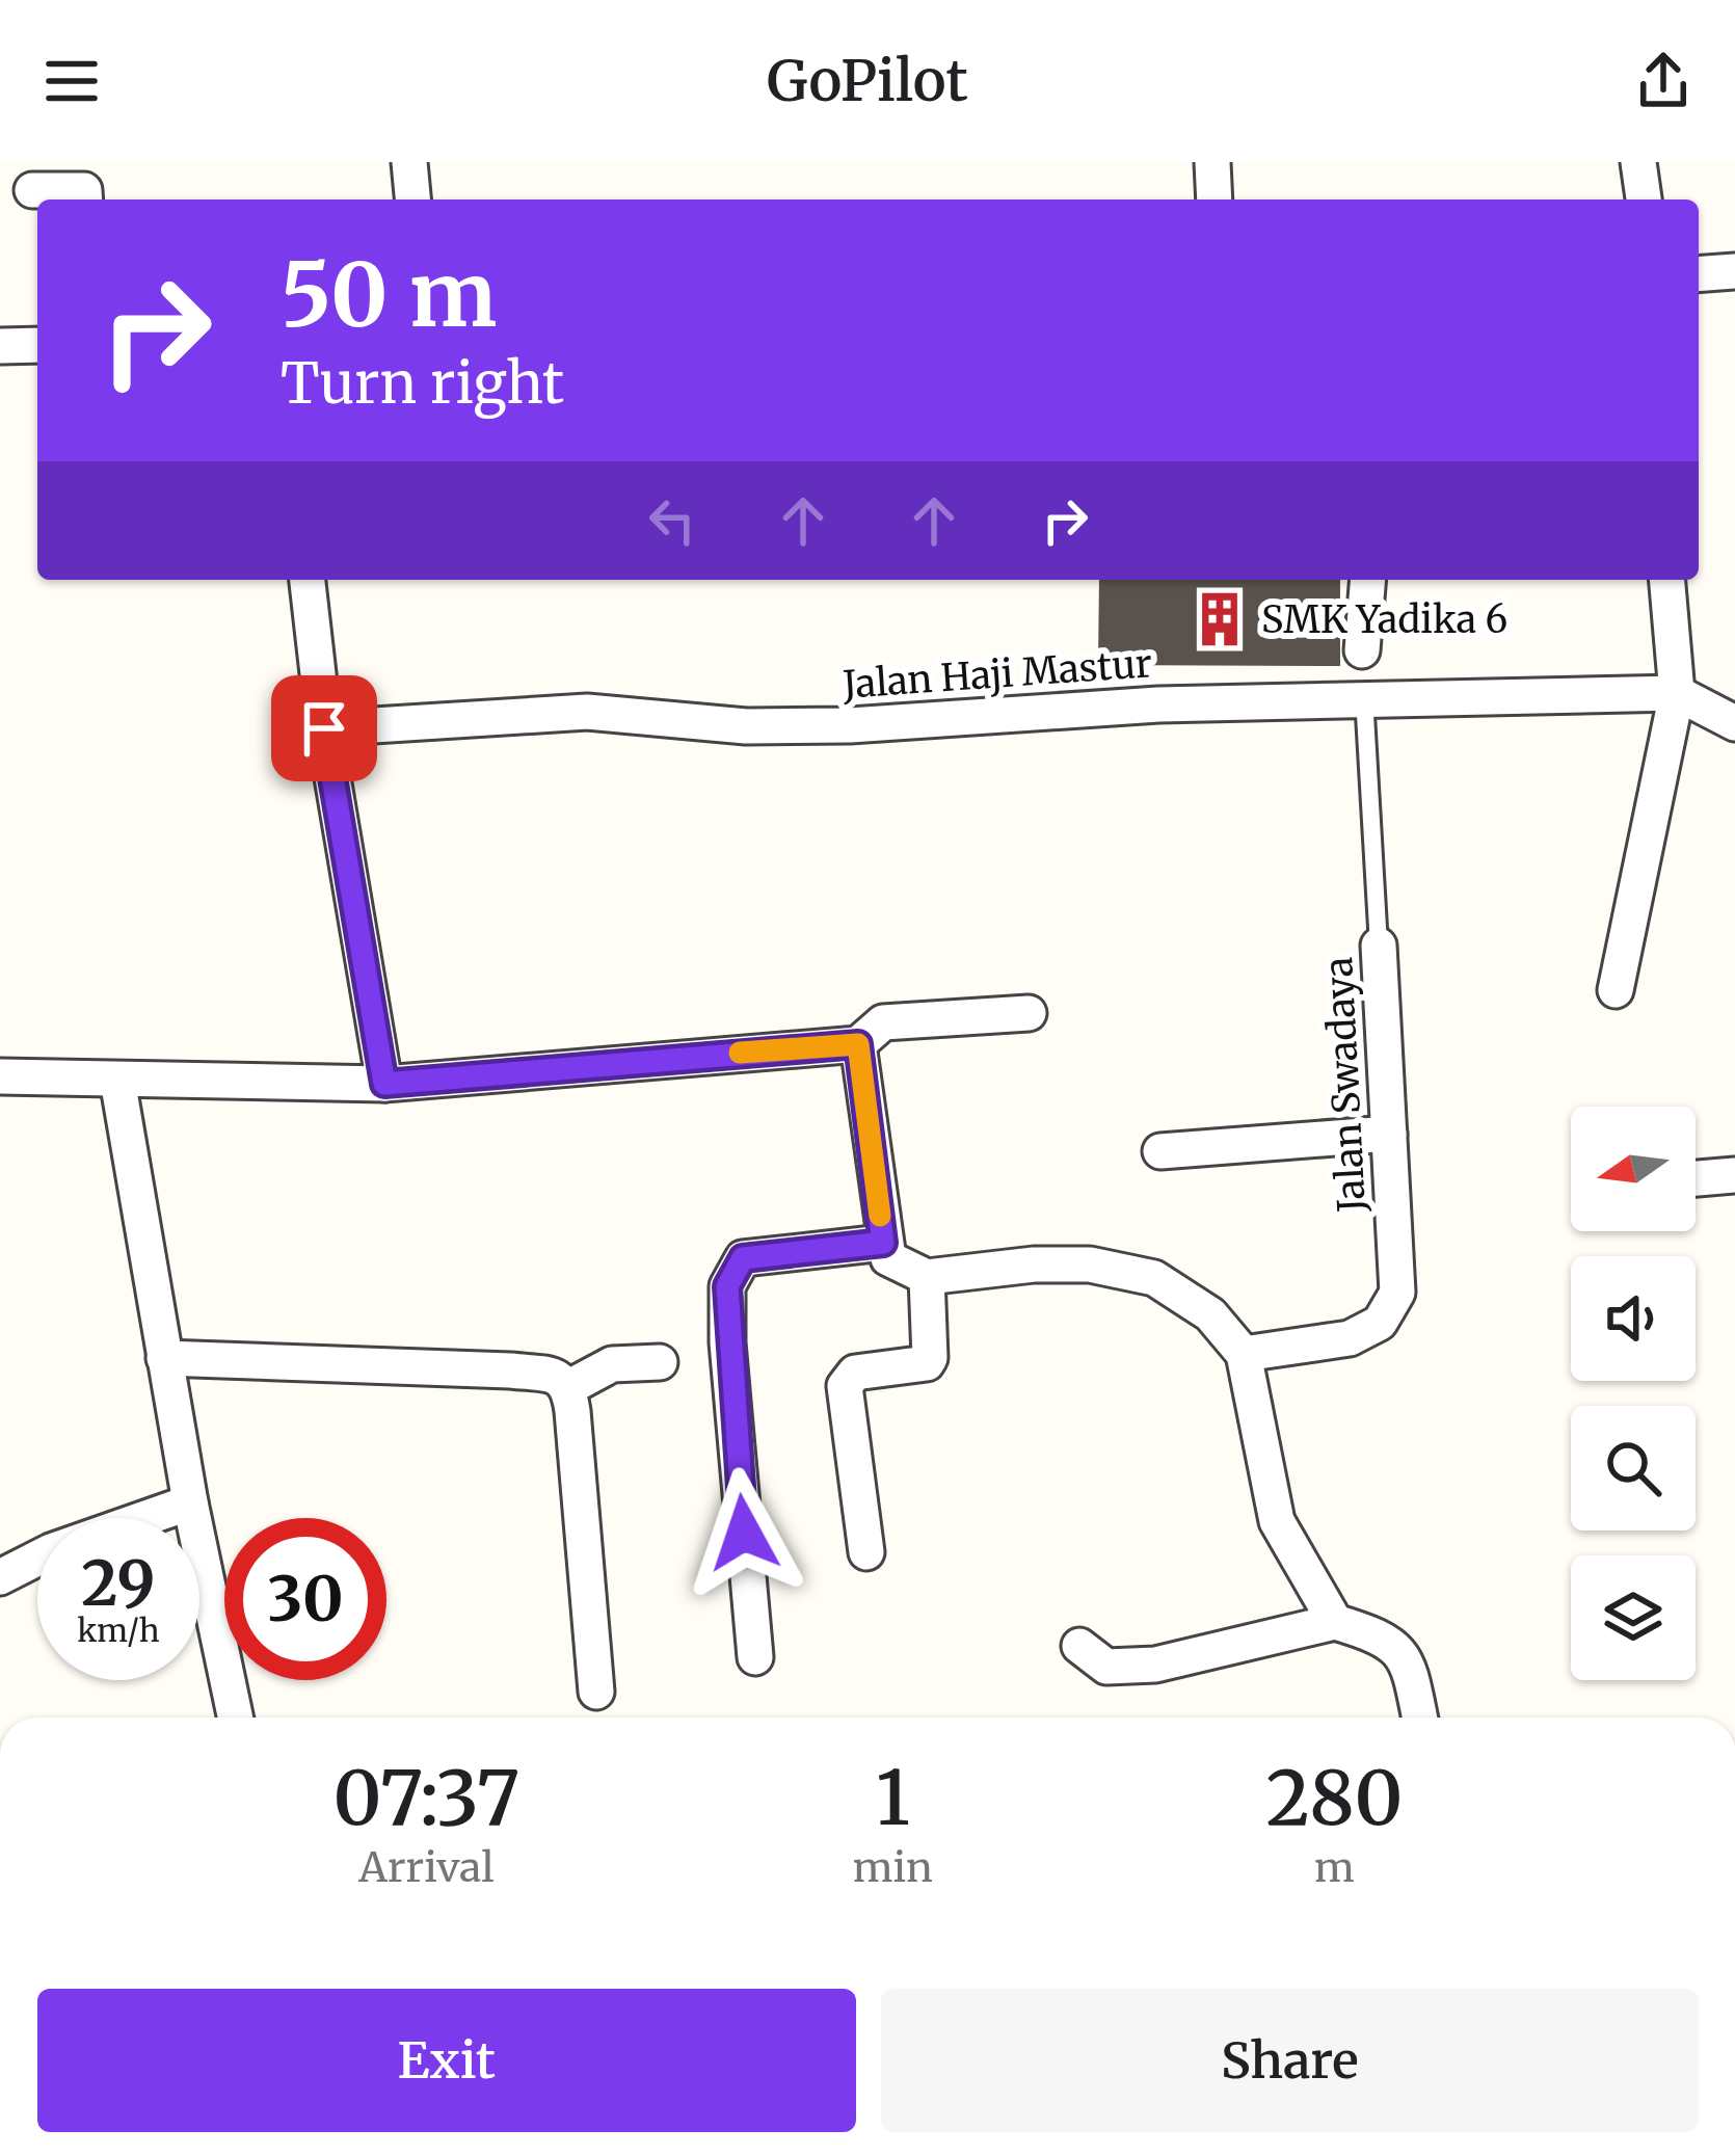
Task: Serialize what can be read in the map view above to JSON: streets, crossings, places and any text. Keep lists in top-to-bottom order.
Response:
{
  "streets": {
    "street": ["Jalan Haji Mastur", "Jalan Swadaya"]
  },
  "crossings": [
    ["Jalan Haji Mastur", "Jalan Swadaya"]
  ],
  "places": {
    "building": ["SMK Yadika 6"]
  },
  "north": "left",
  "page": {
    "header": "GoPilot",
    "turn": ["50 m", "Turn right"],
    "speed": "29 km/h",
    "limit": "30",
    "eta": [
      "07:37",
      "Arrival",
      "1",
      "min",
      "280",
      "m"
    ],
    "buttons": ["Exit", "Share"]
  }
}
